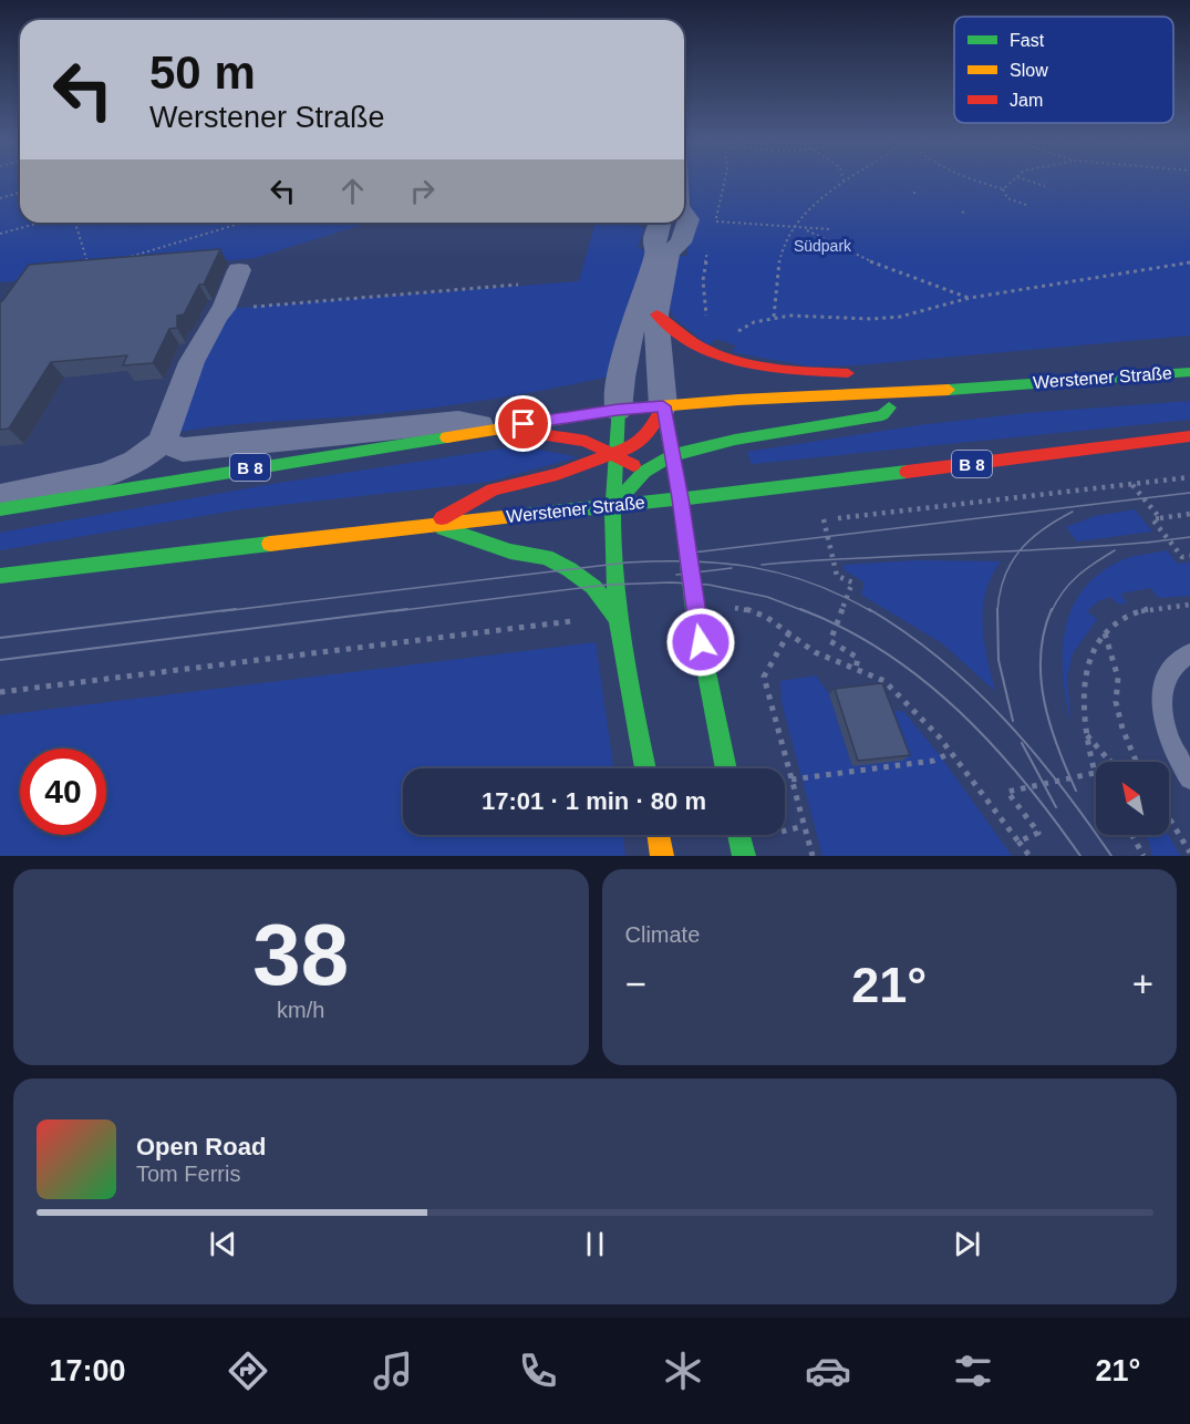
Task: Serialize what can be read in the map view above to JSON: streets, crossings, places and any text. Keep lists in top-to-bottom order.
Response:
{
  "streets": {
    "main road": ["Werstener Straße", "B 8"]
  },
  "parks": ["Südpark"],
  "legend": ["Fast", "Slow", "Jam"],
  "north": "top left",
  "page": {
    "turn": ["50 m", "Werstener Straße"],
    "limit": "40",
    "trip": "17:01 · 1 min · 80 m",
    "tile": [
      ["38", "km/h"],
      "Climate"
    ],
    "heat": ["−", "21°", "+"],
    "song": ["Open Road", "Tom Ferris"],
    "tabs": ["17:00", "21°"]
  }
}
